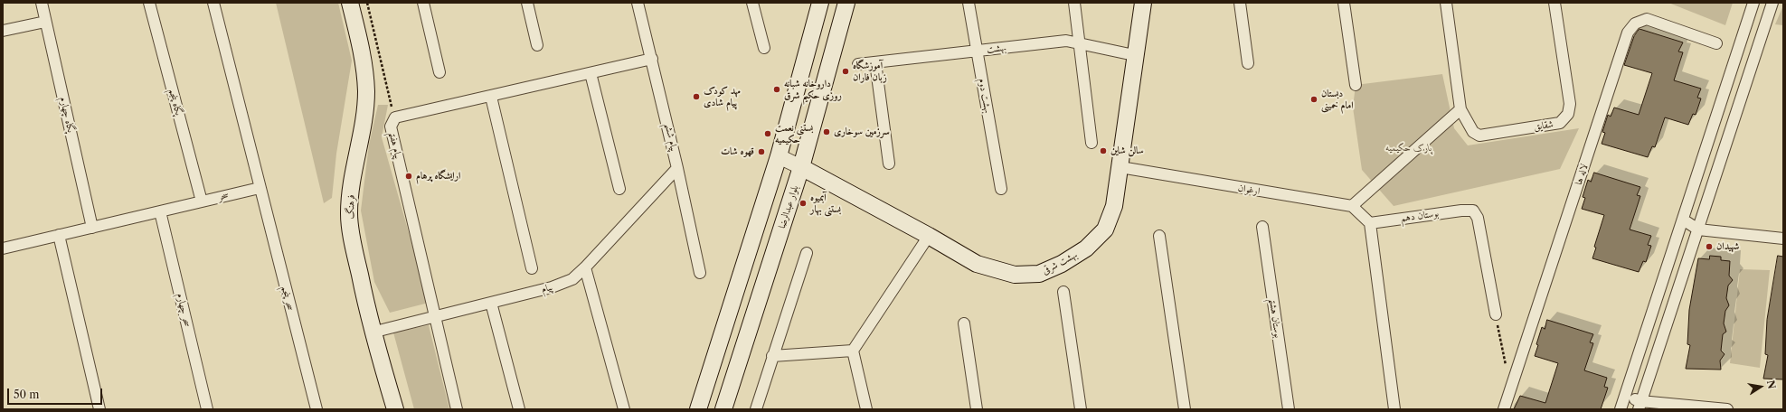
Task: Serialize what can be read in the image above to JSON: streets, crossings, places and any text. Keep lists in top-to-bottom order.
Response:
{
  "streets": {
    "main road": ["فرهنگ", "بلوار عبدالرضا", "بهشت شرقی"],
    "street": [
      "بهشت",
      "بهشت دوم",
      "پگاه پنجم",
      "پگاه چهارم",
      "شقایق",
      "پیام ششم",
      "پیام هفتم",
      "لاله ها",
      "ارغوان",
      "سحر",
      "بوستان دهم",
      "پیام",
      "سحر پنجم",
      "سحر چهارم",
      "بوستان هشتم"
    ]
  },
  "crossings": [
    ["بهشت", "بهشت دوم"],
    ["بهشت", "بهشت شرقی"],
    ["پگاه پنجم", "سحر"],
    ["پگاه چهارم", "سحر"],
    ["پیام ششم", "پیام هفتم"],
    ["پیام ششم", "پیام"],
    ["پیام هفتم", "پیام"],
    ["ارغوان", "بهشت شرقی"],
    ["سحر", "سحر پنجم"],
    ["سحر", "سحر چهارم"],
    ["فرهنگ", "پیام"],
    ["بلوار عبدالرضا", "بهشت شرقی"]
  ],
  "parks": ["پارک حکیمیه"],
  "places": [
    "آموزشگاه زبان فاران",
    "داروخانه شبانه روزی حکیم شرق",
    "مهد کودک پیام شادی",
    "دبستان امام خمینی",
    "سرزمین سوخاری",
    "بستنی نعمت حکیمیه",
    "سالن شاین",
    "قهوه شات",
    "ارایشگاه پرهام",
    "آبمیوه بستنی بهار",
    "شهیدان"
  ],
  "scale_bar": "50 m",
  "north": "right"
}
